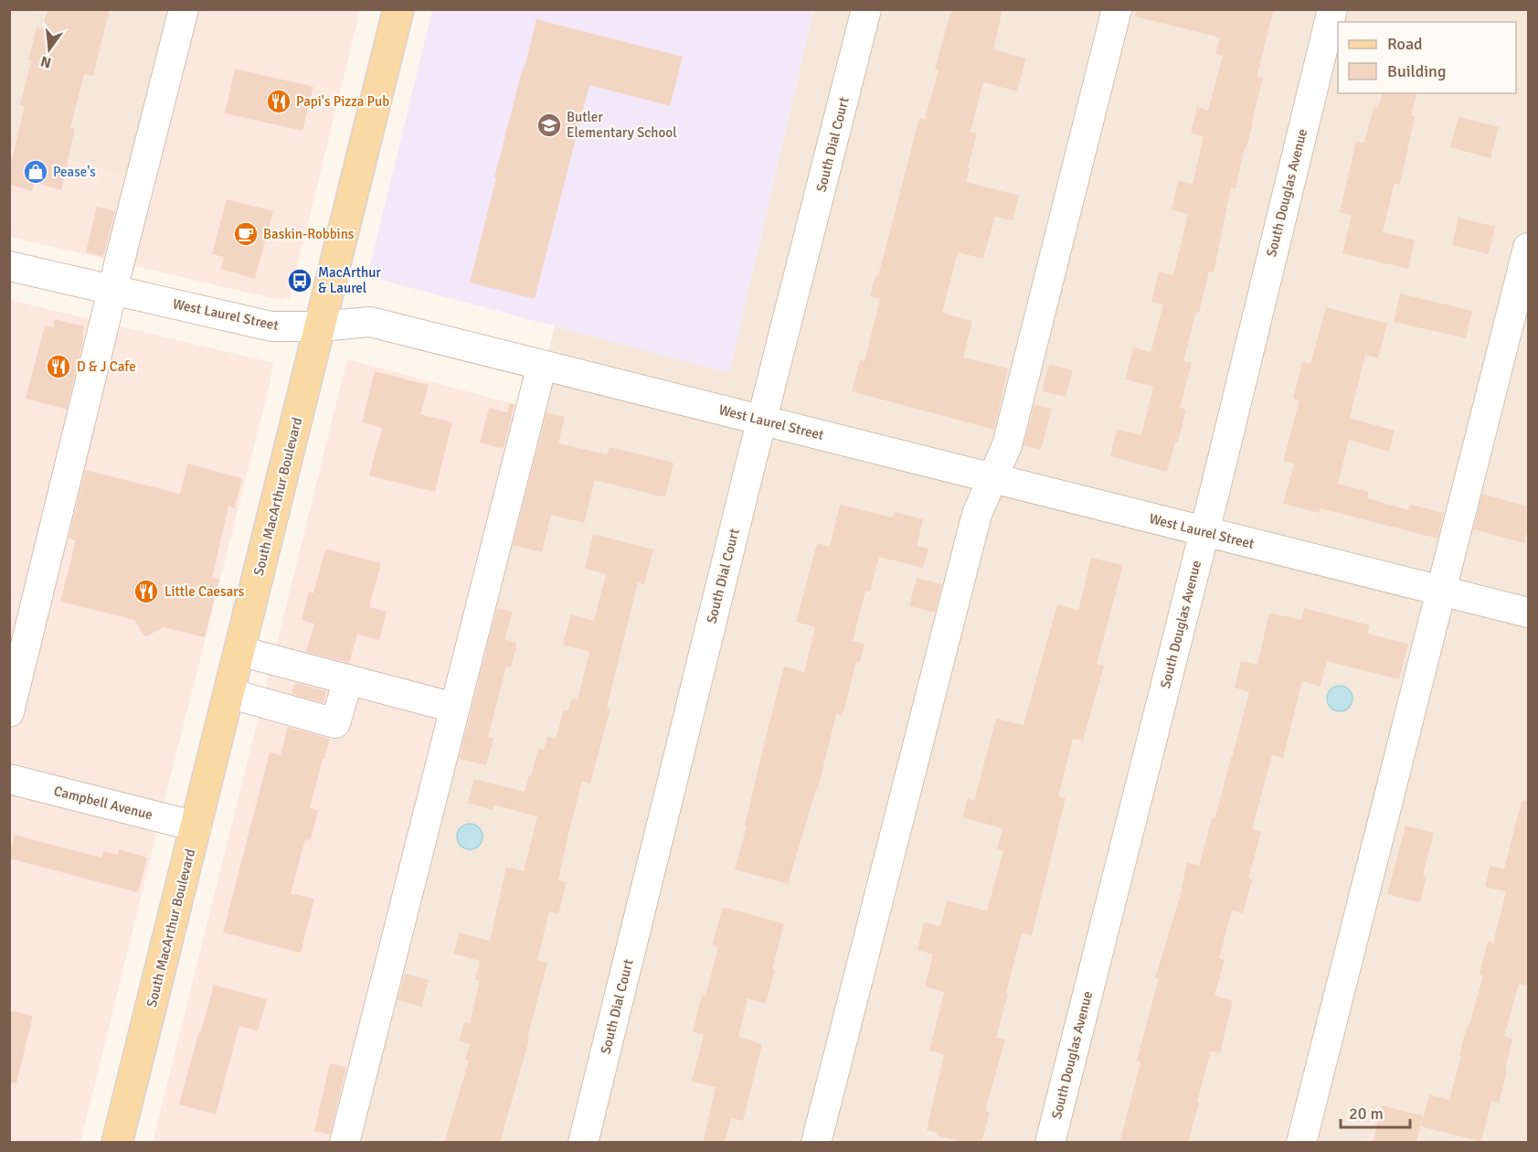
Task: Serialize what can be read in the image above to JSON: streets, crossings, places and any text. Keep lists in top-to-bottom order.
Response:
{
  "streets": {
    "main road": ["South MacArthur Boulevard"],
    "street": [
      "South Dial Court",
      "South Douglas Avenue",
      "West Laurel Street",
      "Campbell Avenue"
    ]
  },
  "crossings": [
    ["South Dial Court", "West Laurel Street"],
    ["South Douglas Avenue", "West Laurel Street"],
    ["West Laurel Street", "South MacArthur Boulevard"],
    ["South MacArthur Boulevard", "Campbell Avenue"]
  ],
  "places": {
    "restaurant": ["Papi's Pizza Pub", "D & J Cafe", "Little Caesars"],
    "school or university": ["Butler Elementary School"],
    "shop": ["Pease's"],
    "cafe": ["Baskin-Robbins"],
    "bus stop": ["MacArthur & Laurel"]
  },
  "legend": ["Road", "Building"],
  "scale_bar": "20 m",
  "north": "bottom"
}
